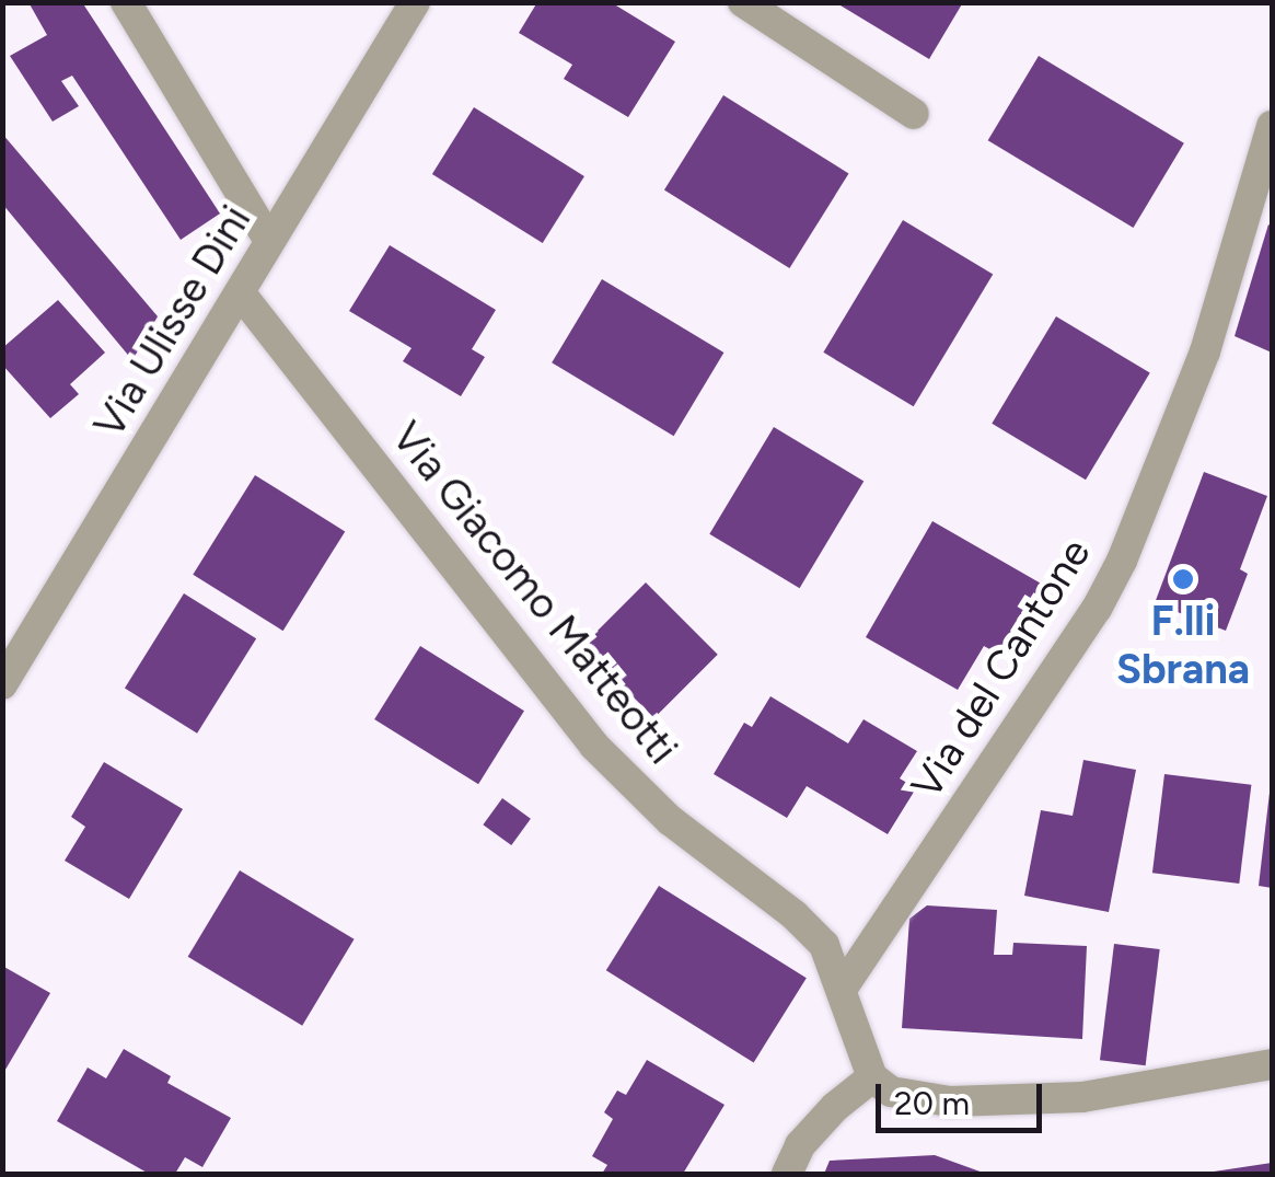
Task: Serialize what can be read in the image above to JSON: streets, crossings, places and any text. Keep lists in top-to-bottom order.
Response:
{
  "streets": {
    "street": ["Via Ulisse Dini", "Via Giacomo Matteotti", "Via del Cantone"]
  },
  "crossings": [
    ["Via Ulisse Dini", "Via Giacomo Matteotti"],
    ["Via Giacomo Matteotti", "Via del Cantone"]
  ],
  "places": ["F.lli Sbrana"],
  "scale_bar": "20 m"
}
